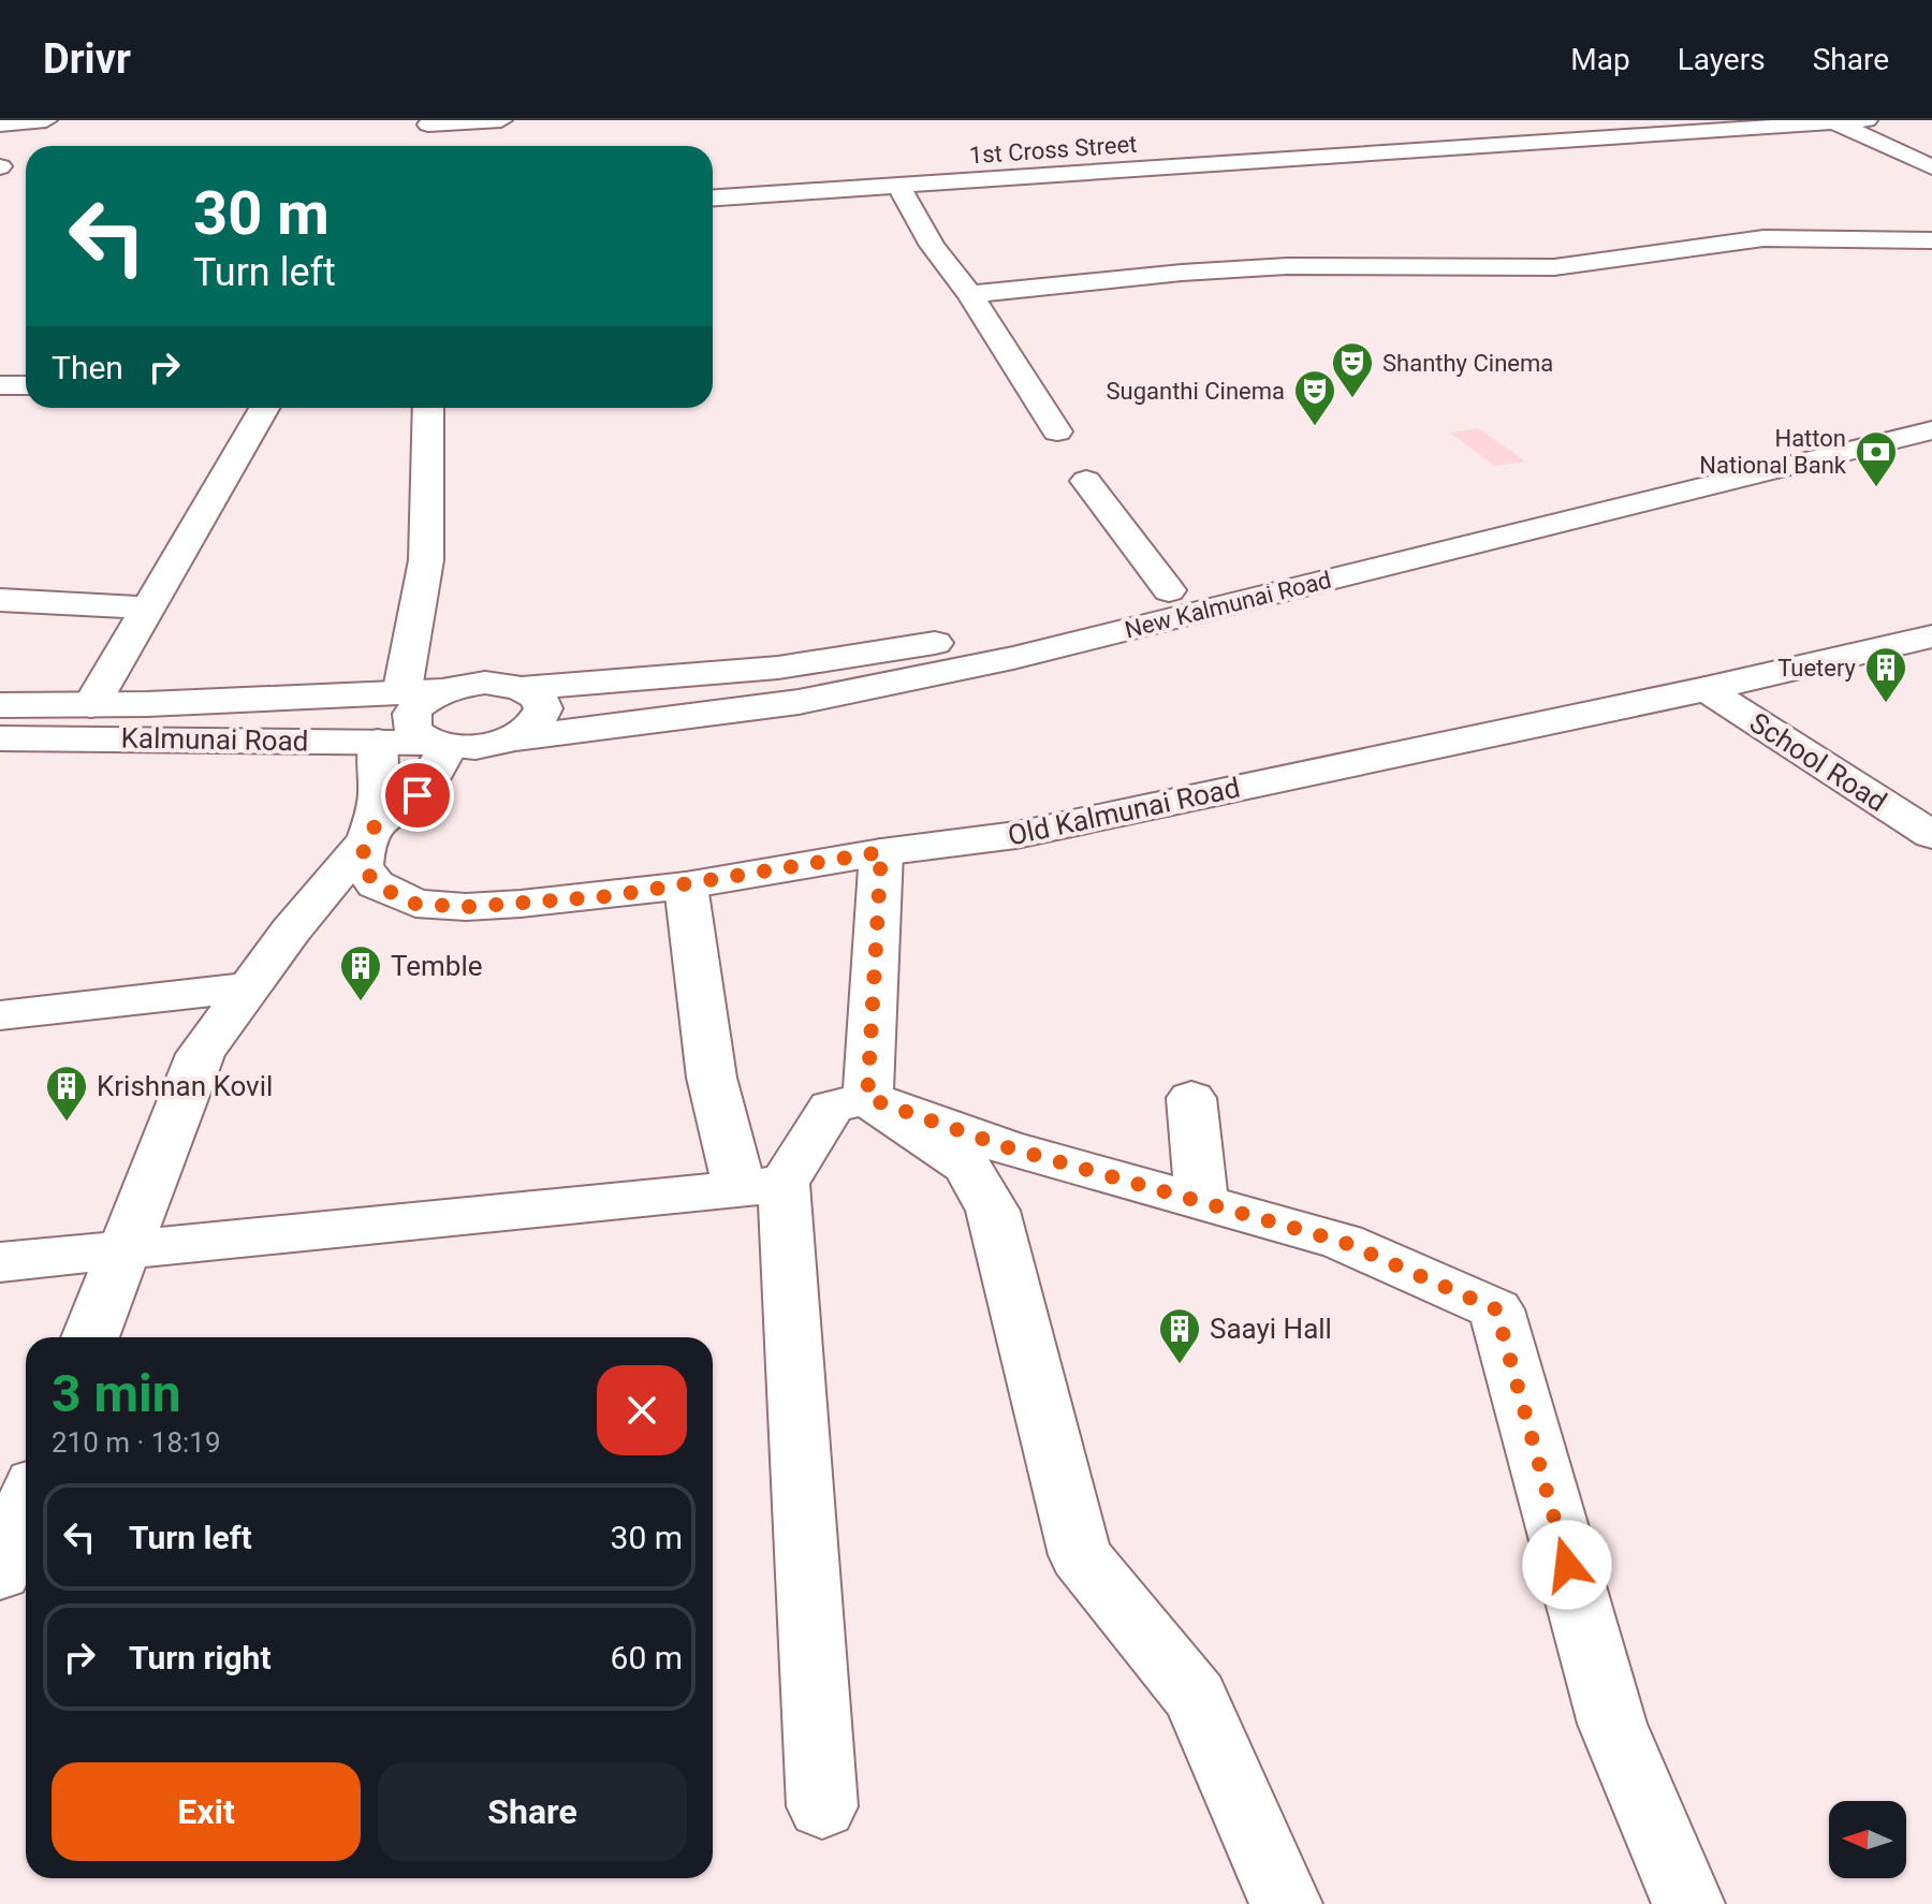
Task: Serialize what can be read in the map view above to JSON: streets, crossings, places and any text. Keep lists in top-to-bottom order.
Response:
{
  "streets": {
    "main road": [
      "1st Cross Street",
      "New Kalmunai Road",
      "Kalmunai Road",
      "School Road",
      "Old Kalmunai Road"
    ]
  },
  "crossings": [
    ["New Kalmunai Road", "Kalmunai Road"],
    ["Kalmunai Road", "Old Kalmunai Road"],
    ["School Road", "Old Kalmunai Road"]
  ],
  "places": {
    "theatre": ["Shanthy Cinema", "Suganthi Cinema"],
    "bank": ["Hatton National Bank"],
    "building": [
      "Tuetery",
      "Temble",
      "Krishnan Kovil",
      "Saayi Hall"
    ]
  },
  "north": "left",
  "page": {
    "header": "Drivr",
    "nav": ["Map", "Layers", "Share"],
    "turn": ["30 m", "Turn left"],
    "then": "Then",
    "heading": ["3 min", "210 m · 18:19"],
    "list": [
      {
        "name": "Turn left",
        "value": "30 m"
      },
      {
        "name": "Turn right",
        "value": "60 m"
      }
    ],
    "buttons": ["Exit", "Share"]
  }
}
